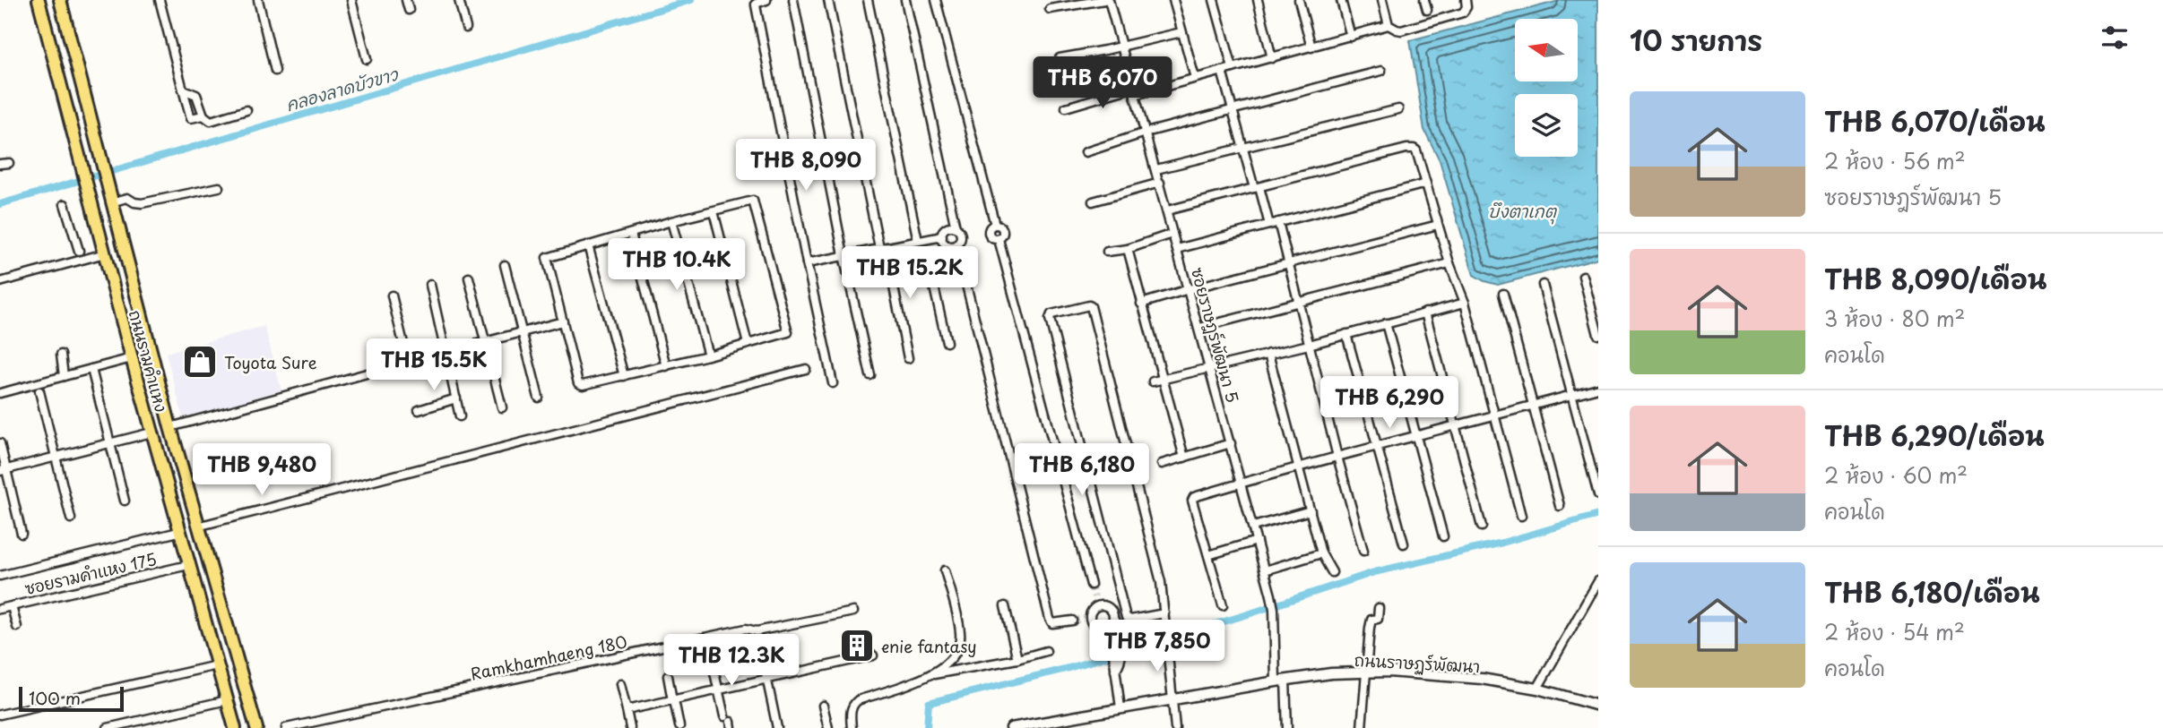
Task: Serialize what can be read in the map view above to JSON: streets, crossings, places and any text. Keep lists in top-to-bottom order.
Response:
{
  "streets": {
    "main road": ["ถนนรามคำแหง"],
    "street": [
      "ซอยราษฎร์พัฒนา 5",
      "ซอยรามคำแหง 175",
      "Ramkhamhaeng 180",
      "ถนนราษฏร์พัฒนา"
    ]
  },
  "crossings": [
    ["ซอยราษฎร์พัฒนา 5", "ถนนราษฏร์พัฒนา"],
    ["ถนนรามคำแหง", "ซอยรามคำแหง 175"]
  ],
  "water": ["คลองลาดบัวขาว", "บึงตาเกตุ"],
  "places": {
    "shop": ["Toyota Sure"],
    "building": ["enie fantasy"]
  },
  "scale_bar": "100 m",
  "north": "left",
  "page": {
    "heading": "10 รายการ",
    "price": [
      "THB 6,070",
      "THB 8,090",
      "THB 10.4K",
      "THB 15.2K",
      "THB 15.5K",
      "THB 6,290",
      "THB 9,480",
      "THB 6,180",
      "THB 7,850",
      "THB 12.3K"
    ],
    "list": [
      {
        "name": "THB 6,070/เดือน",
        "note": "2 ห้อง · 56 m² · ซอยราษฎร์พัฒนา 5"
      },
      {
        "name": "THB 8,090/เดือน",
        "note": "3 ห้อง · 80 m² · คอนโด"
      },
      {
        "name": "THB 6,290/เดือน",
        "note": "2 ห้อง · 60 m² · คอนโด"
      },
      {
        "name": "THB 6,180/เดือน",
        "note": "2 ห้อง · 54 m² · คอนโด"
      }
    ],
    "scale": "100 m"
  }
}
